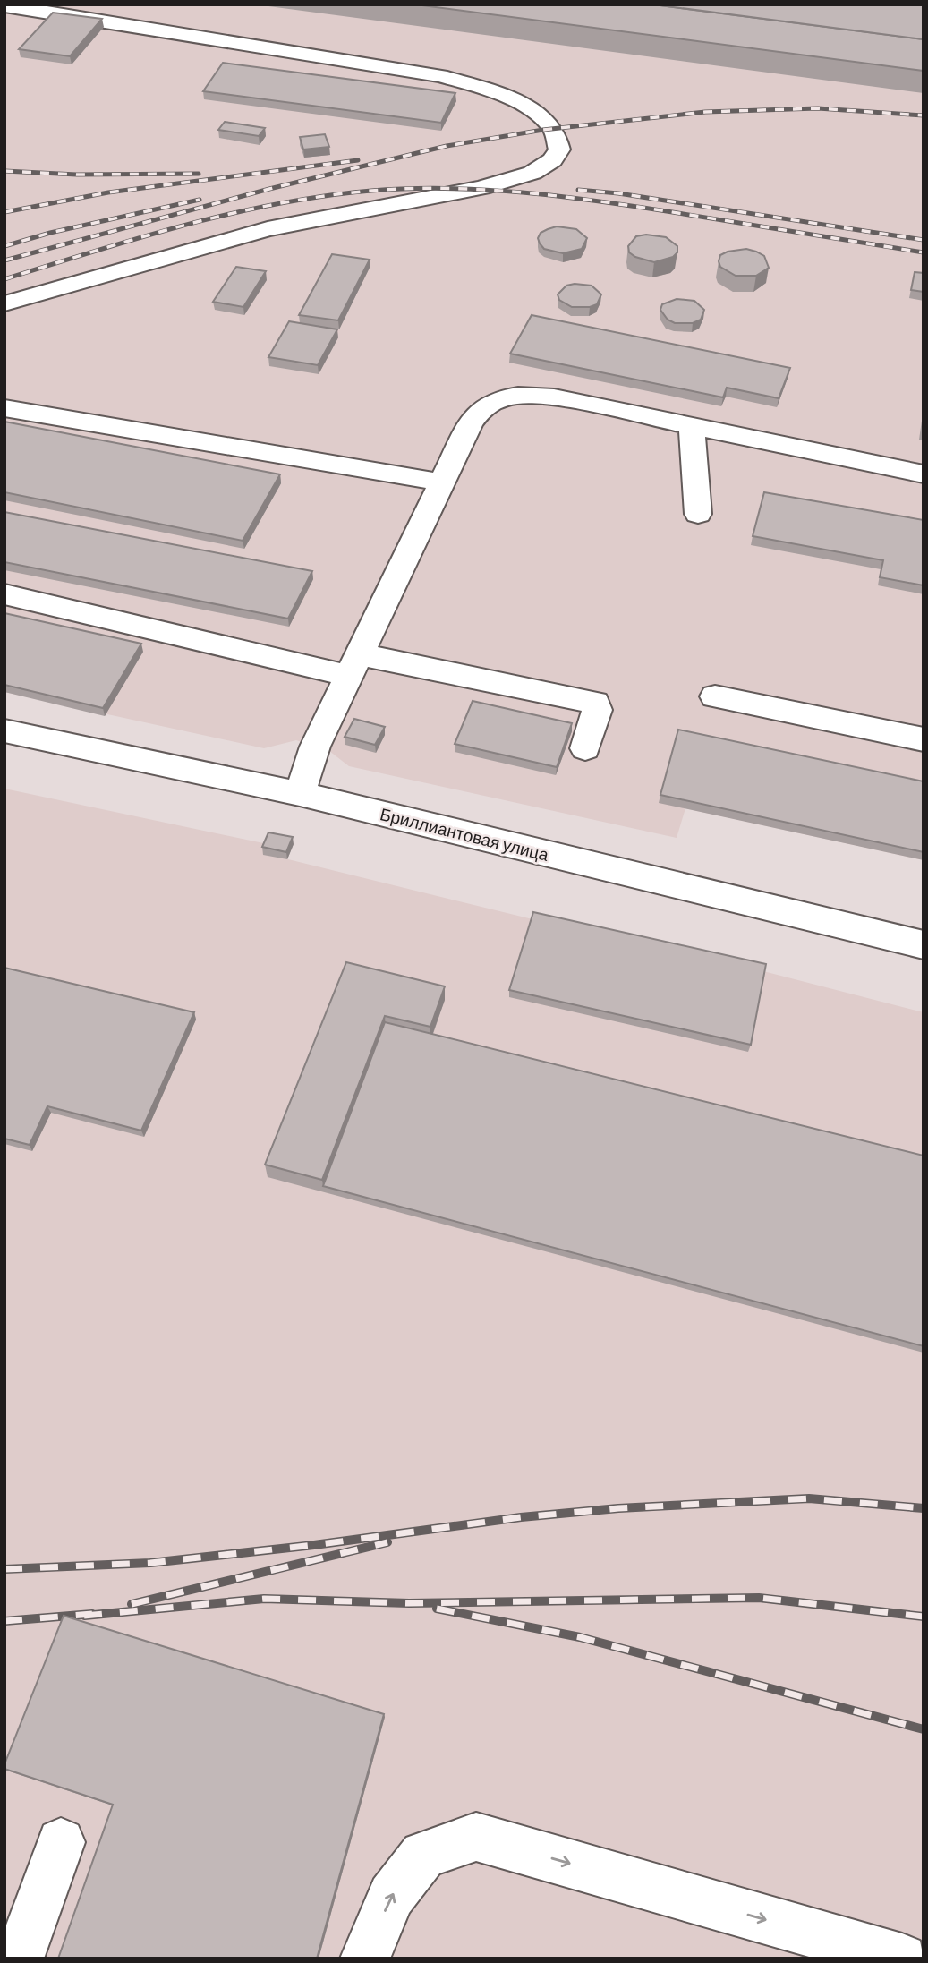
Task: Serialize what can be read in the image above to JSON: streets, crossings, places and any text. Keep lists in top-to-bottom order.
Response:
{
  "streets": {
    "street": ["Бриллиантовая улица"]
  }
}
